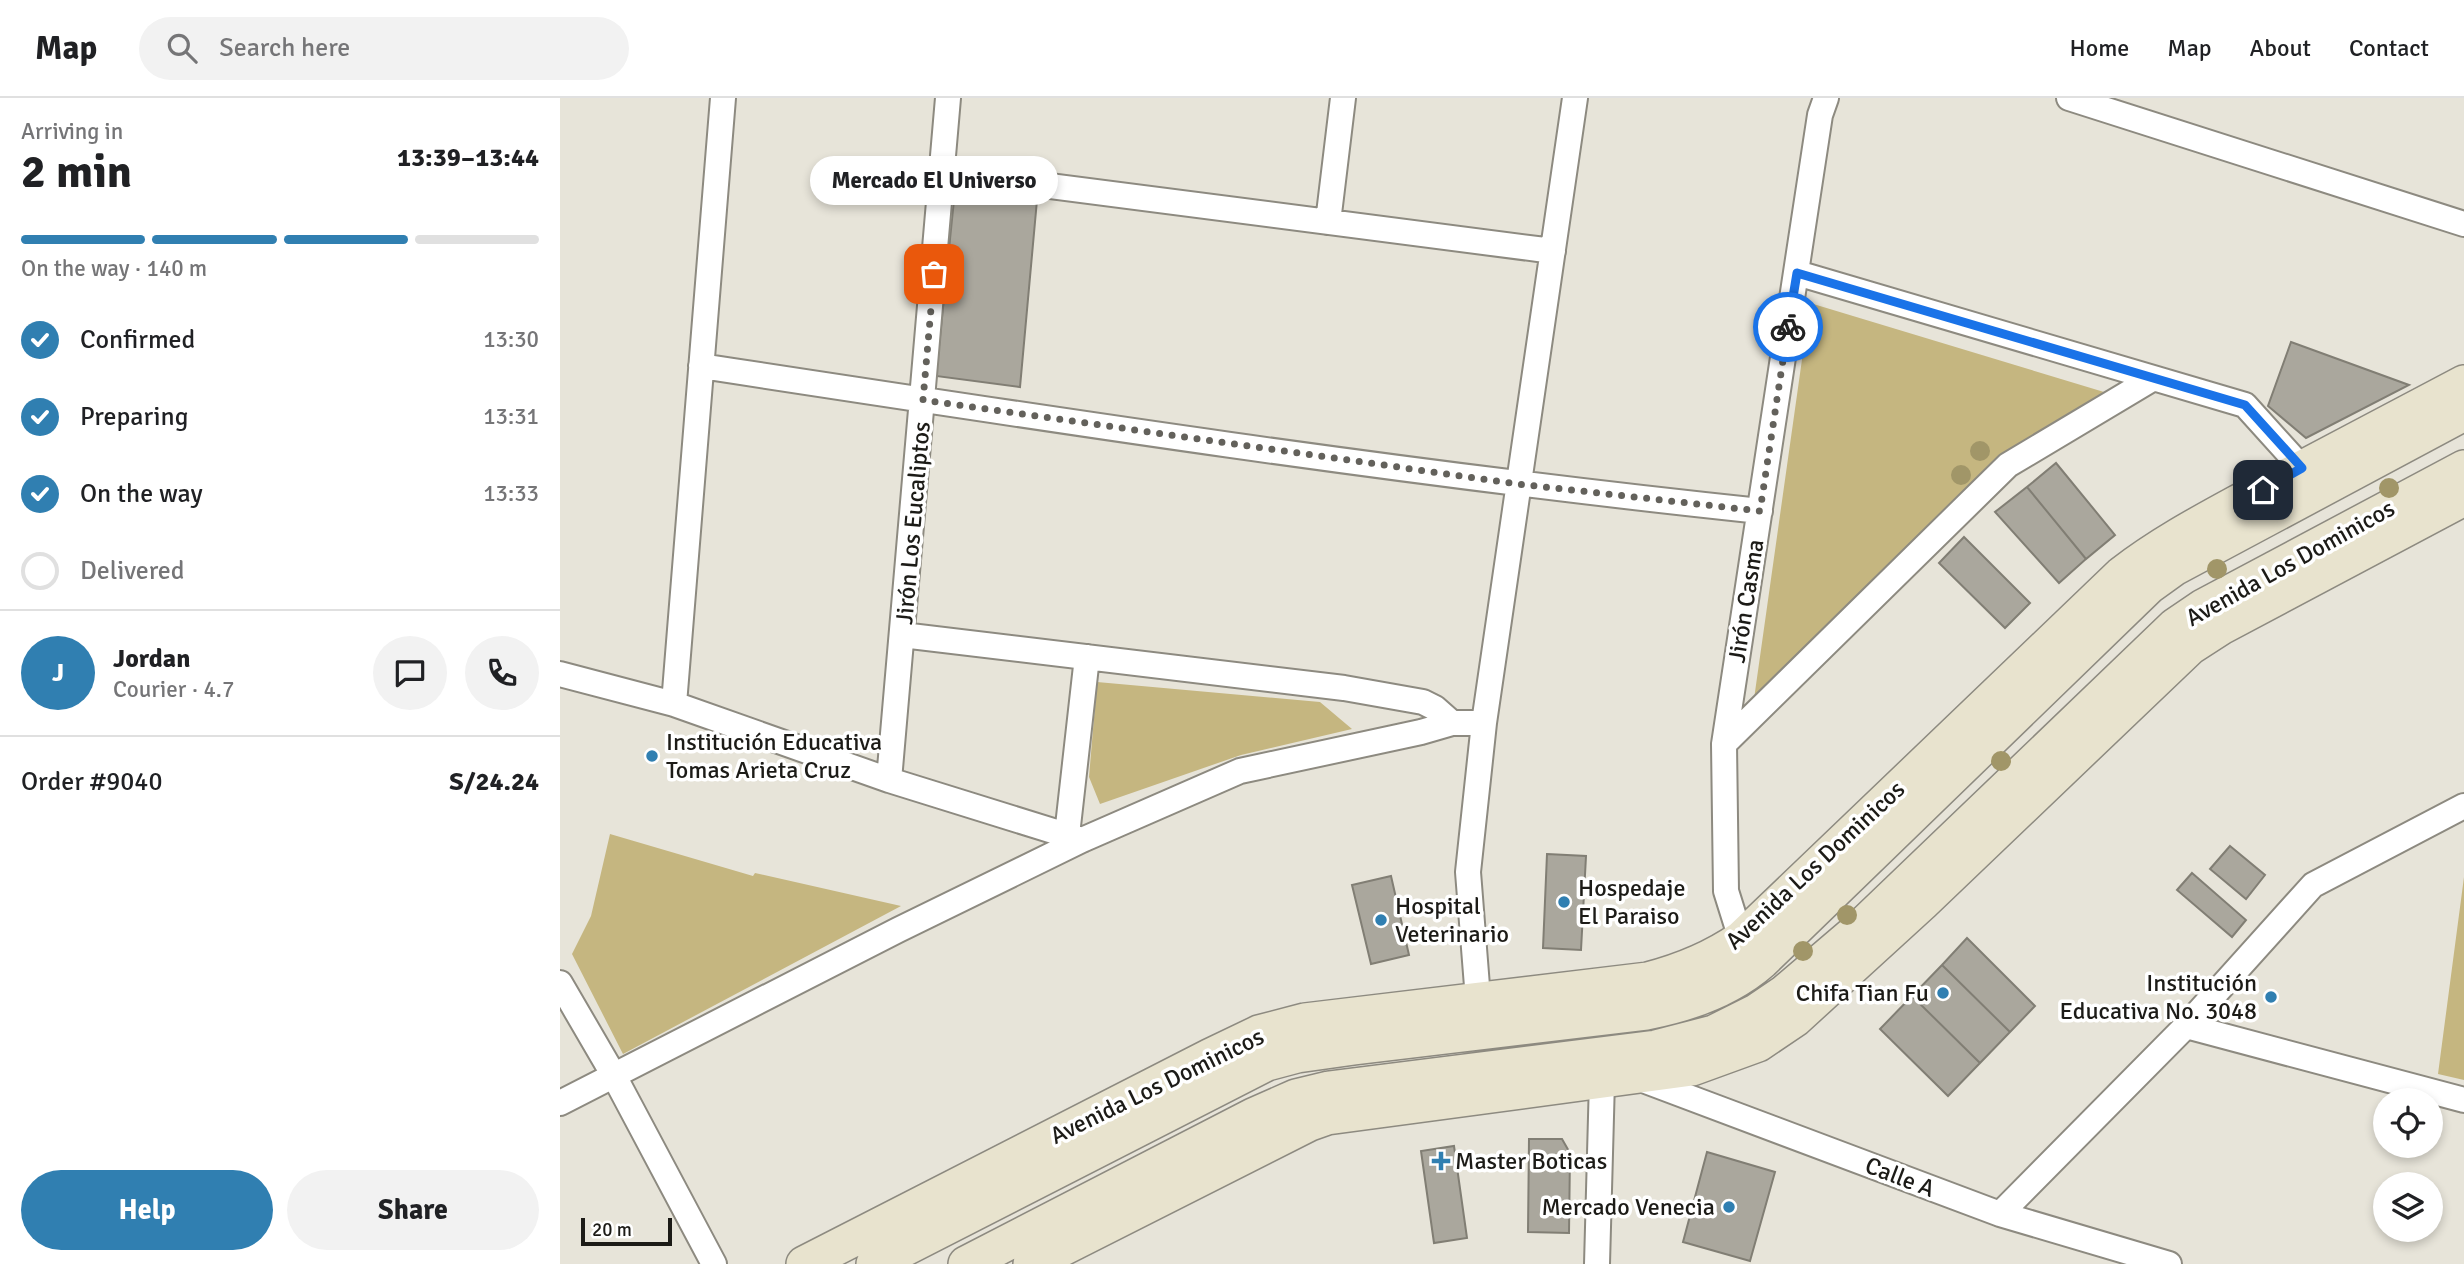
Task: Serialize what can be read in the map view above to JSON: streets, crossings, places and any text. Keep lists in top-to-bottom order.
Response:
{
  "streets": {
    "main road": ["Avenida Los Dominicos"],
    "street": ["Jirón Los Eucaliptos", "Jirón Casma", "Calle A"]
  },
  "crossings": [
    ["Avenida Los Dominicos", "Jirón Casma"],
    ["Avenida Los Dominicos", "Calle A"]
  ],
  "places": {
    "other": [
      "Mercado El Universo",
      "Institución Educativa Tomas Arieta Cruz",
      "Hospedaje El Paraiso",
      "Hospital Veterinario",
      "Chifa Tian Fu",
      "Institución Educativa No. 3048",
      "Mercado Venecia"
    ],
    "health": ["Master Boticas"]
  },
  "scale_bar": "20 m",
  "page": {
    "header": "Map",
    "search": "Search here",
    "nav": [
      "Home",
      "Map",
      "About",
      "Contact"
    ],
    "heading": ["2 min", "Arriving in", "13:39–13:44"],
    "panel": [
      "Jordan",
      "Courier · 4.7",
      "Order #9040",
      "S/24.24"
    ],
    "bubble": "Mercado El Universo",
    "bar": "On the way · 140 m",
    "list": [
      ["Confirmed", "13:30"],
      ["Preparing", "13:31"],
      ["On the way", "13:33"],
      "Delivered"
    ],
    "round": "J",
    "buttons": ["Help", "Share"],
    "scale": "20 m"
  }
}
